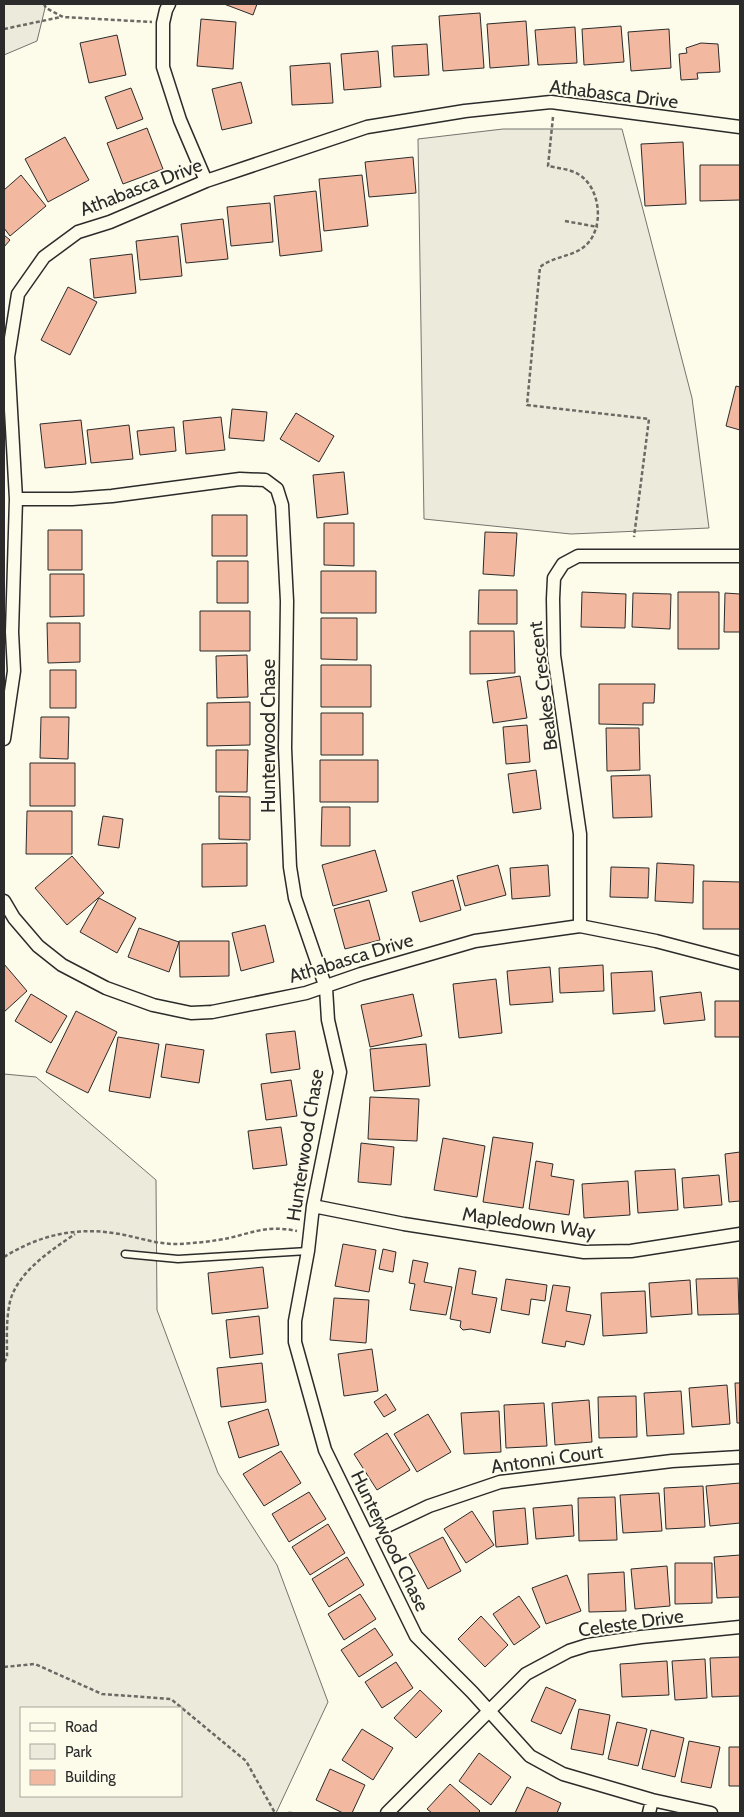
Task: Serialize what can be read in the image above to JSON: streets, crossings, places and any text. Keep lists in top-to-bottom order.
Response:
{
  "streets": {
    "street": [
      "Athabasca Drive",
      "Beakes Crescent",
      "Hunterwood Chase",
      "Mapledown Way",
      "Antonni Court",
      "Celeste Drive"
    ]
  },
  "crossings": [
    ["Athabasca Drive", "Beakes Crescent"],
    ["Athabasca Drive", "Hunterwood Chase"],
    ["Hunterwood Chase", "Mapledown Way"],
    ["Hunterwood Chase", "Antonni Court"],
    ["Hunterwood Chase", "Celeste Drive"]
  ],
  "legend": ["Road", "Park", "Building"]
}
